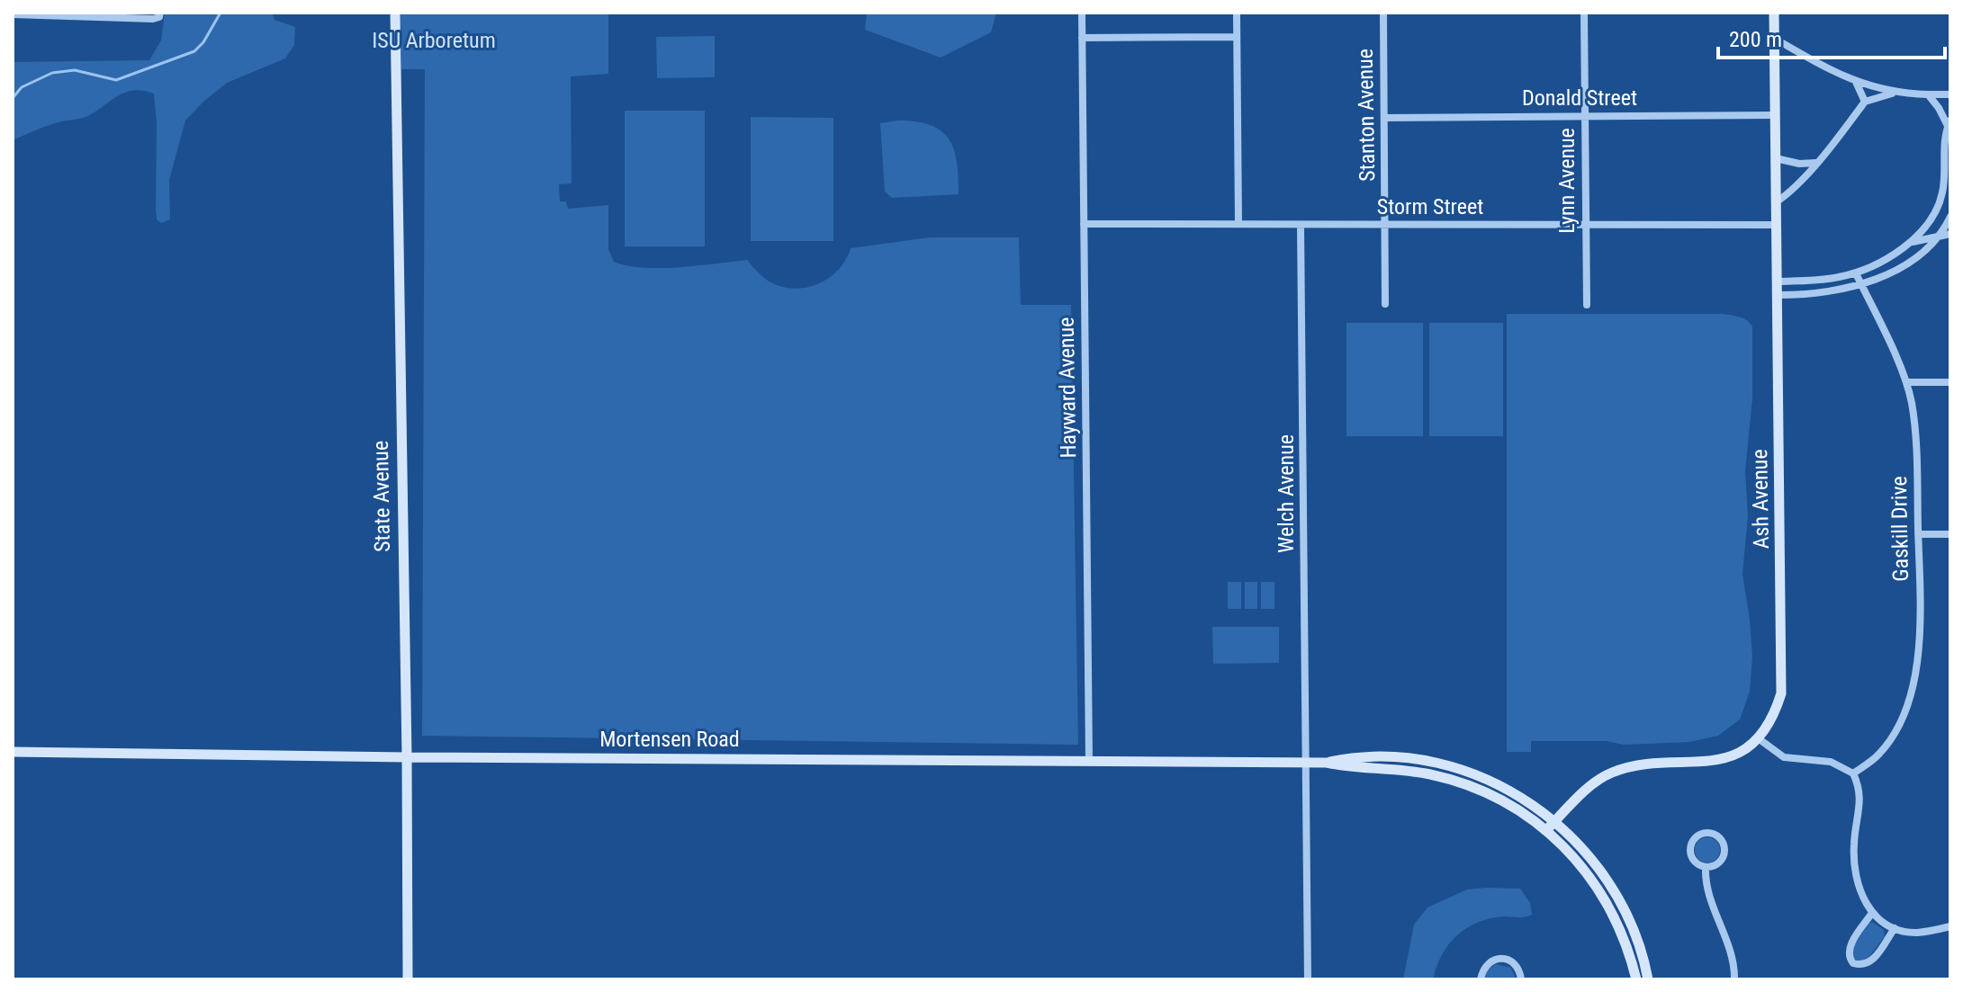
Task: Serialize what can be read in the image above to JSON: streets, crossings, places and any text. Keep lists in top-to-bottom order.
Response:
{
  "streets": {
    "street": [
      "Donald Street",
      "Stanton Avenue",
      "Lynn Avenue",
      "Storm Street",
      "Hayward Avenue",
      "Welch Avenue",
      "State Avenue",
      "Ash Avenue",
      "Gaskill Drive",
      "Mortensen Road"
    ]
  },
  "crossings": [
    ["Donald Street", "Stanton Avenue"],
    ["Donald Street", "Lynn Avenue"],
    ["Donald Street", "Ash Avenue"],
    ["Stanton Avenue", "Storm Street"],
    ["Lynn Avenue", "Storm Street"],
    ["Storm Street", "Hayward Avenue"],
    ["Storm Street", "Welch Avenue"],
    ["Storm Street", "Ash Avenue"],
    ["Hayward Avenue", "Mortensen Road"],
    ["Welch Avenue", "Mortensen Road"],
    ["State Avenue", "Mortensen Road"],
    ["Ash Avenue", "Mortensen Road"]
  ],
  "parks": ["ISU Arboretum"],
  "scale_bar": "200 m"
}
